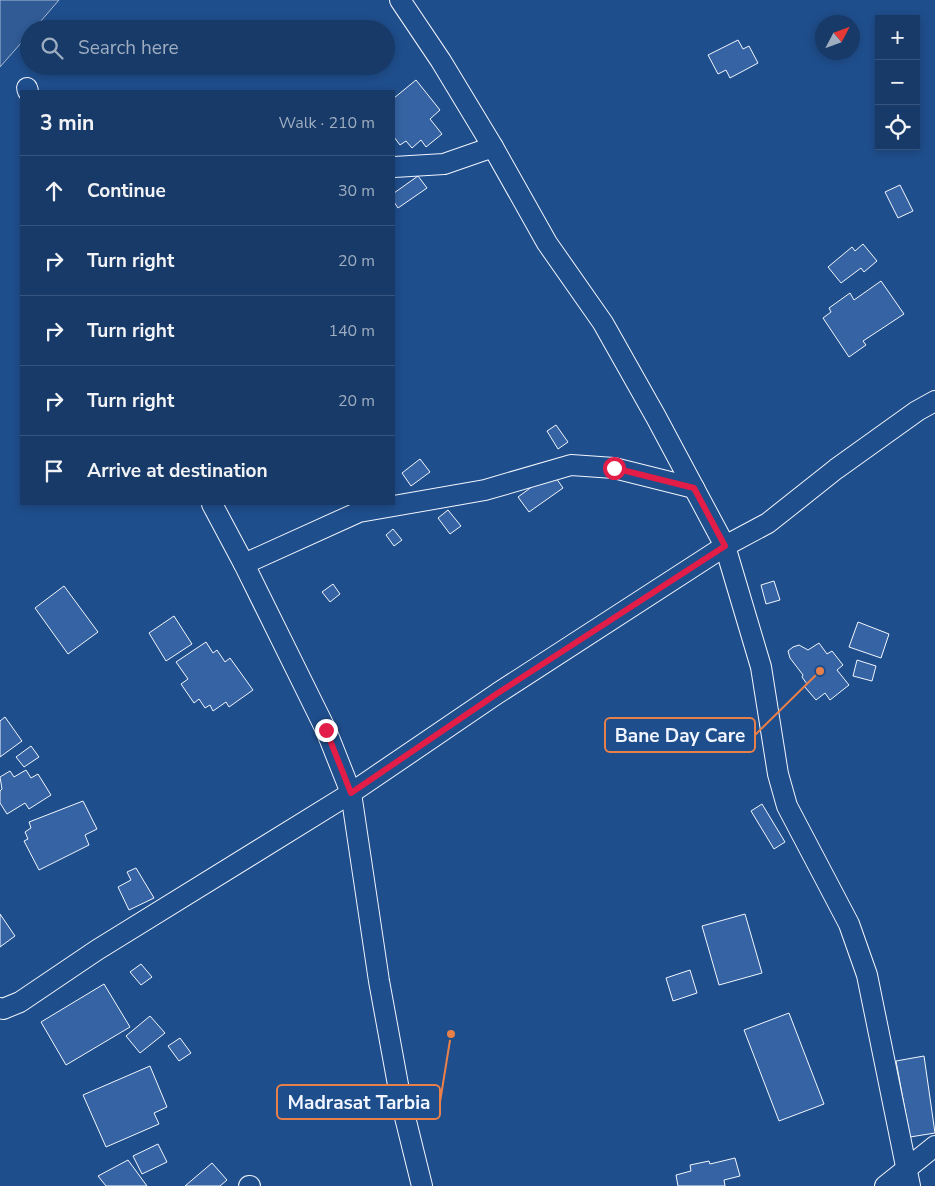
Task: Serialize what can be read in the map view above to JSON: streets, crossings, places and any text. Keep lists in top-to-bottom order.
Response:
{
  "places": ["Bane Day Care", "Madrasat Tarbia"],
  "north": "top right",
  "page": {
    "map_buttons": ["+", "−"],
    "search": "Search here",
    "heading": ["3 min", "Walk · 210 m"],
    "list": [
      ["Continue", "30 m"],
      ["Turn right", "20 m"],
      ["Turn right", "140 m"],
      ["Turn right", "20 m"],
      "Arrive at destination"
    ]
  }
}
